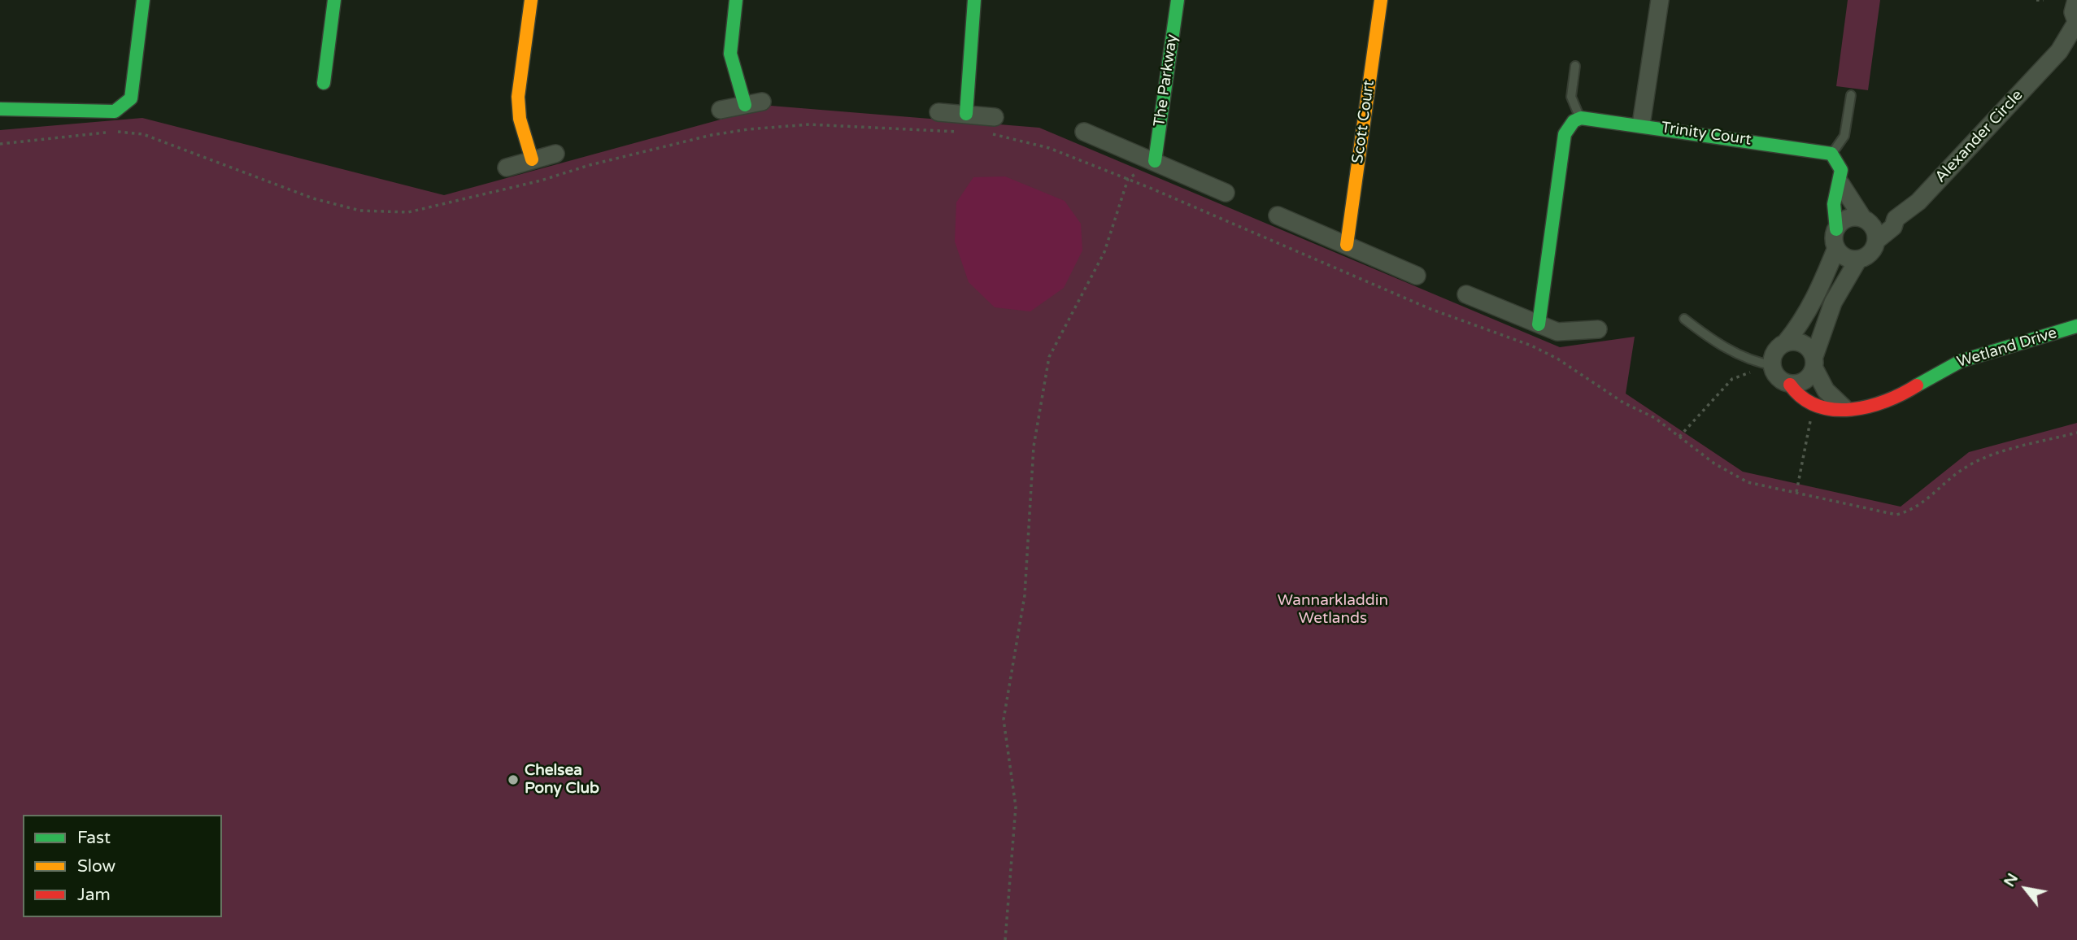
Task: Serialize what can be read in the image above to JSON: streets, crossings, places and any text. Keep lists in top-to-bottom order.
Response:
{
  "streets": {
    "street": [
      "The Parkway",
      "Scott Court",
      "Trinity Court",
      "Alexander Circle",
      "Wetland Drive"
    ]
  },
  "parks": ["Wannarkladdin Wetlands"],
  "places": ["Chelsea Pony Club"],
  "legend": ["Fast", "Slow", "Jam"],
  "north": "top left"
}
